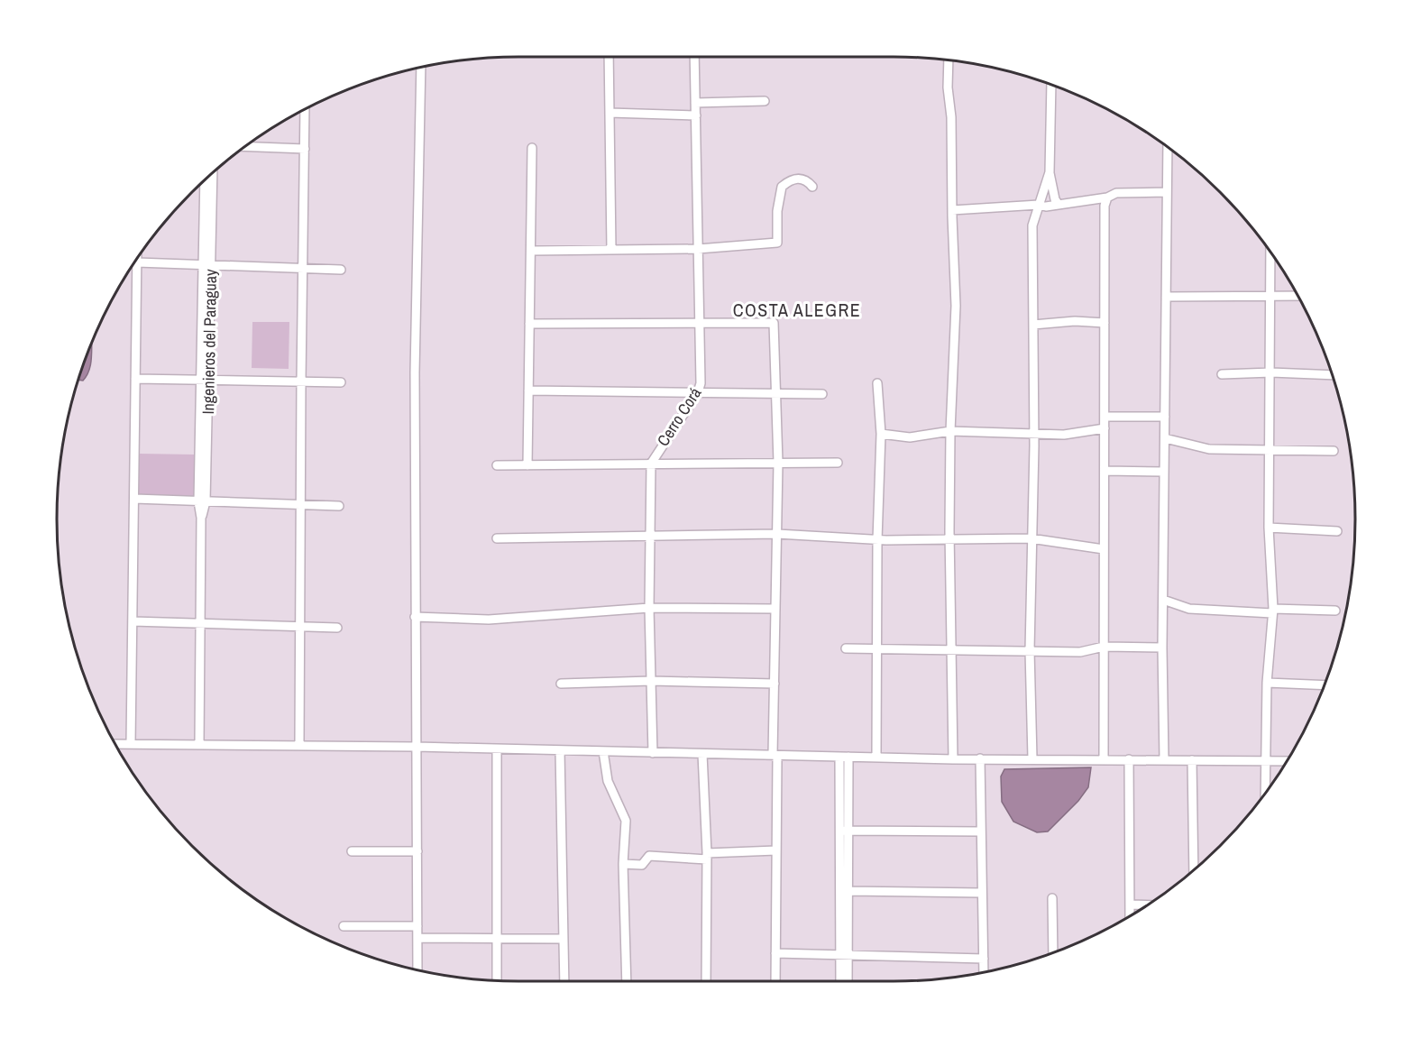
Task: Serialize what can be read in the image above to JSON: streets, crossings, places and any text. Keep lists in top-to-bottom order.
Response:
{
  "streets": {
    "street": ["Ingenieros del Paraguay", "Cerro Corá"]
  },
  "districts": ["COSTA ALEGRE"]
}
